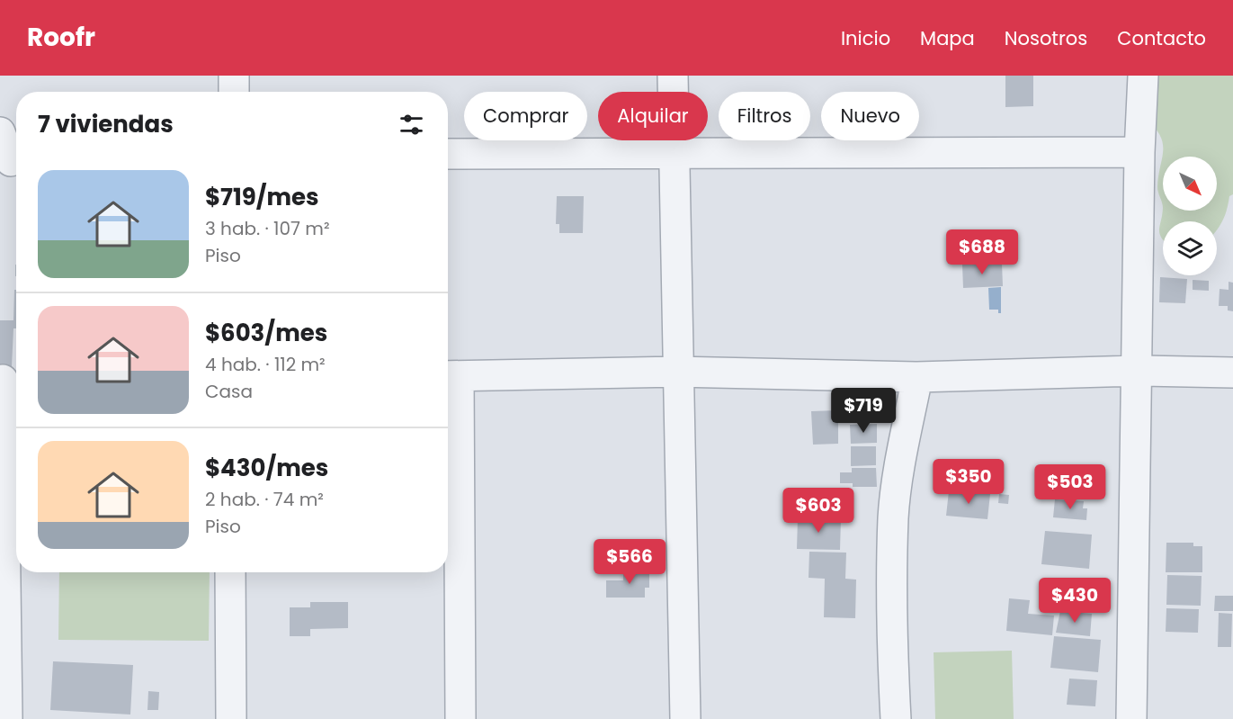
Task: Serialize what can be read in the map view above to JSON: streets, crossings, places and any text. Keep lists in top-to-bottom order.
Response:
{
  "north": "bottom right",
  "page": {
    "header": "Roofr",
    "nav": [
      "Inicio",
      "Mapa",
      "Nosotros",
      "Contacto"
    ],
    "chip": [
      "Comprar",
      "Alquilar",
      "Filtros",
      "Nuevo"
    ],
    "heading": "7 viviendas",
    "list": [
      {
        "name": "$719/mes",
        "note": "3 hab. · 107 m² · Piso"
      },
      {
        "name": "$603/mes",
        "note": "4 hab. · 112 m² · Casa"
      },
      {
        "name": "$430/mes",
        "note": "2 hab. · 74 m² · Piso"
      }
    ],
    "price": [
      "$688",
      "$719",
      "$350",
      "$503",
      "$603",
      "$566",
      "$430"
    ]
  }
}
